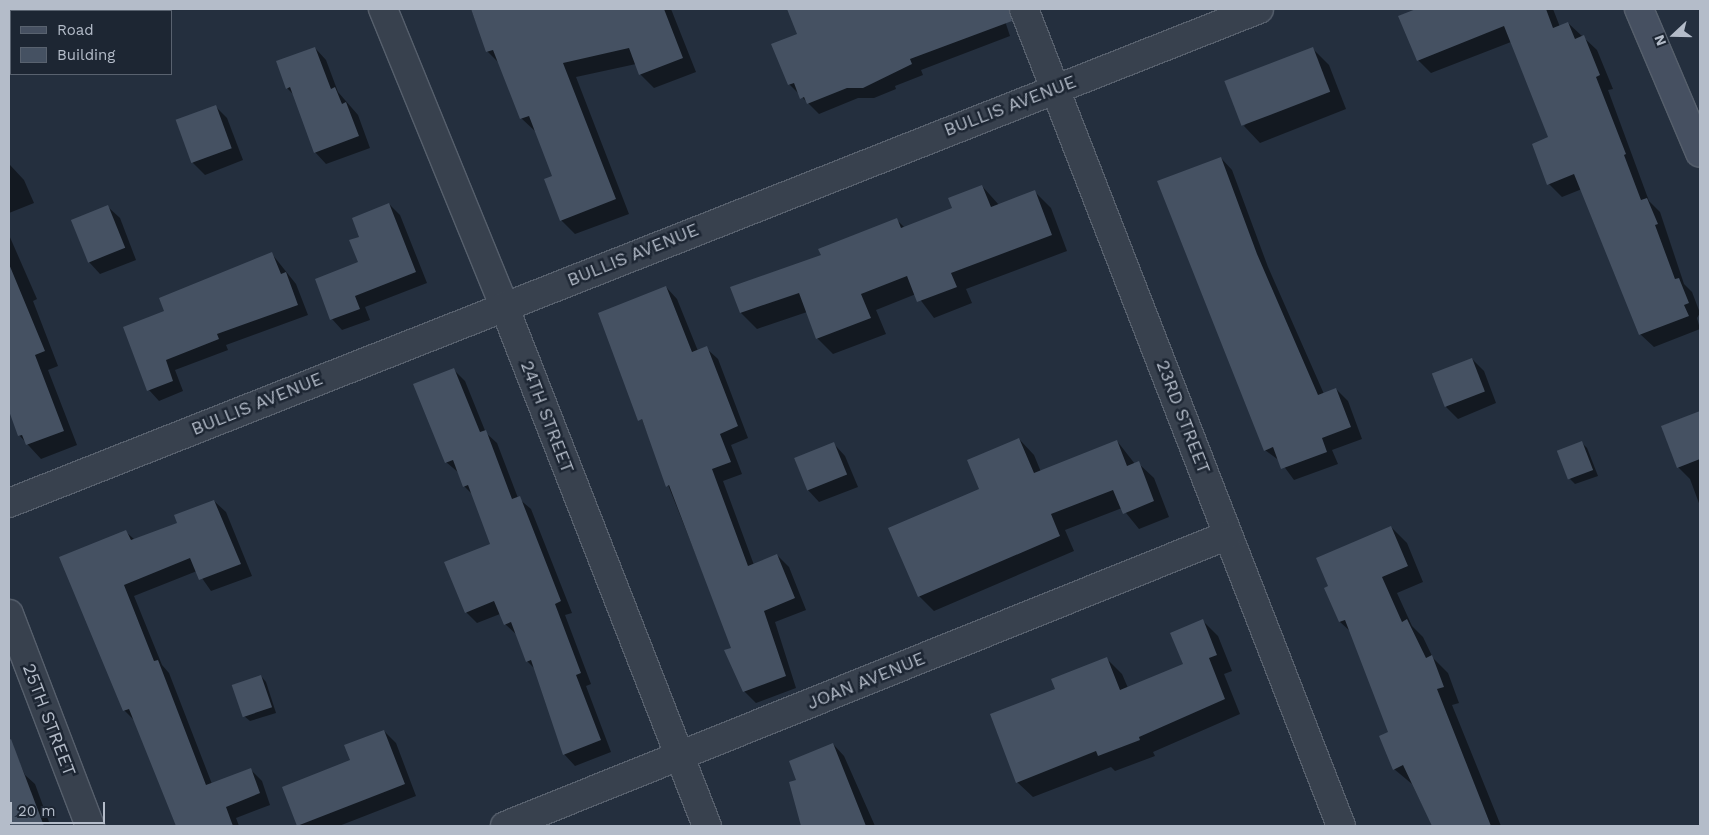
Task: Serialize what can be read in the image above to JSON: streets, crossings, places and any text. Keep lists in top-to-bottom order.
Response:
{
  "streets": {
    "street": [
      "BULLIS AVENUE",
      "24TH STREET",
      "23RD STREET",
      "JOAN AVENUE",
      "25TH STREET"
    ]
  },
  "crossings": [
    ["BULLIS AVENUE", "24TH STREET"],
    ["BULLIS AVENUE", "23RD STREET"],
    ["24TH STREET", "JOAN AVENUE"],
    ["23RD STREET", "JOAN AVENUE"]
  ],
  "legend": ["Road", "Building"],
  "scale_bar": "20 m",
  "north": "left"
}
